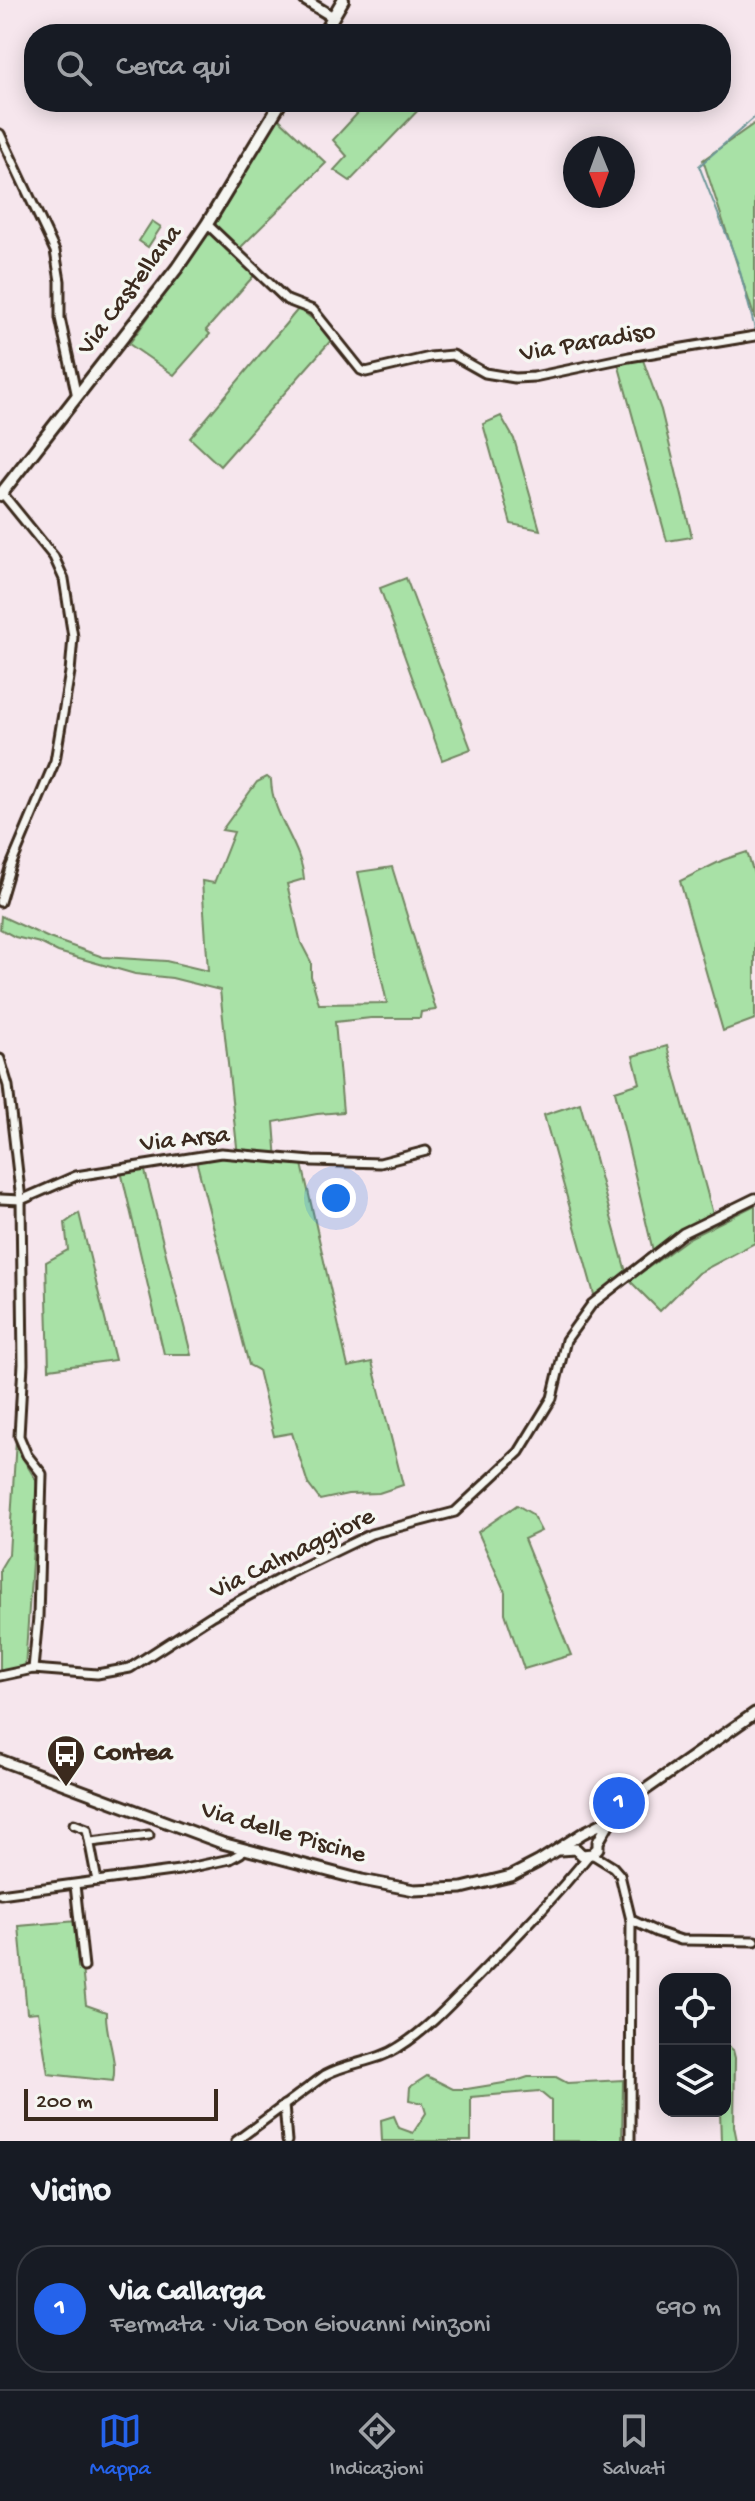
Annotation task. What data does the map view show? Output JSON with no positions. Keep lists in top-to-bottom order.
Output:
{
  "streets": {
    "main road": ["Via Castellana"],
    "street": [
      "Via Paradiso",
      "Via Arsa",
      "Via Calmaggiore",
      "Via delle Piscine"
    ]
  },
  "crossings": [
    ["Via Castellana", "Via Paradiso"]
  ],
  "places": {
    "bus stop": ["Contea"]
  },
  "scale_bar": "200 m",
  "north": "bottom",
  "page": {
    "search": "Cerca qui",
    "pins": "1",
    "scale": "200 m",
    "heading": "Vicino",
    "list": [
      {
        "mark": "1",
        "name": "Via Callarga",
        "note": "Fermata · Via Don Giovanni Minzoni",
        "value": "690 m"
      }
    ],
    "nav": ["Mappa", "Indicazioni", "Salvati"]
  }
}
